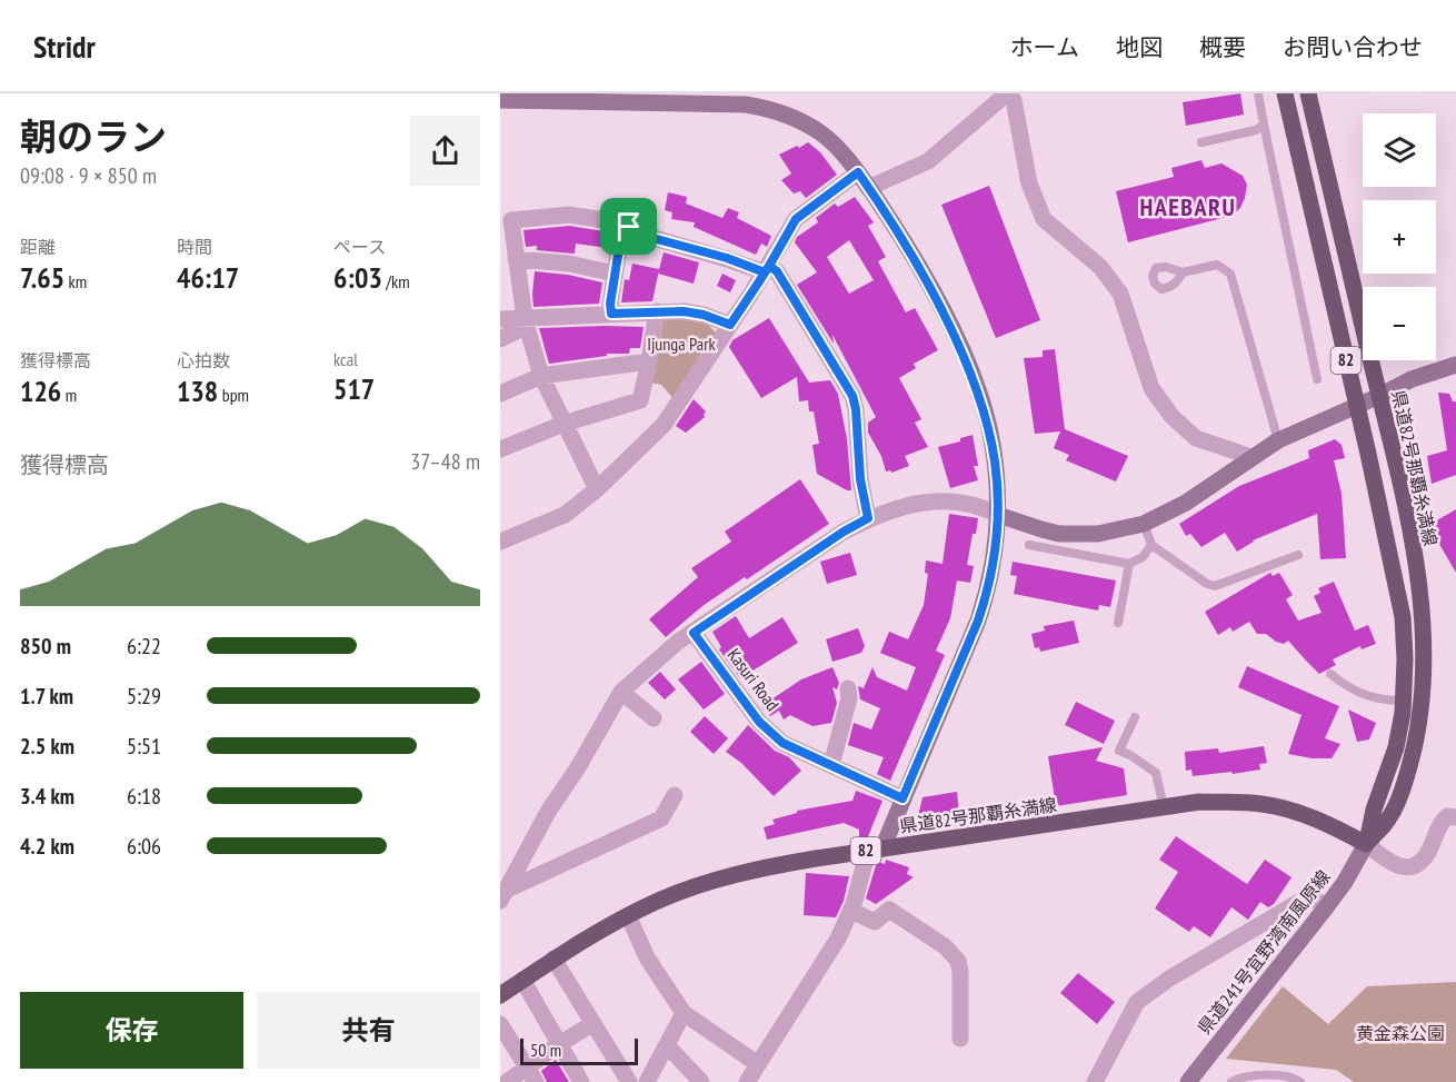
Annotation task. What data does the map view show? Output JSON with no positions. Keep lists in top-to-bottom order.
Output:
{
  "streets": {
    "main road": ["82", "県道82号那覇糸満線"],
    "street": ["Kasuri Road", "県道241号宜野湾南風原線"]
  },
  "crossings": [
    ["82", "県道82号那覇糸満線"],
    ["82", "県道241号宜野湾南風原線"],
    ["県道82号那覇糸満線", "県道241号宜野湾南風原線"]
  ],
  "districts": ["HAEBARU"],
  "parks": ["Ijunga Park", "黄金森公園"],
  "scale_bar": "50 m",
  "page": {
    "header": "Stridr",
    "nav": [
      "ホーム",
      "地図",
      "概要",
      "お問い合わせ"
    ],
    "heading": ["朝のラン", "09:08 · 9 × 850 m"],
    "map_buttons": ["+", "−"],
    "stats": [
      ["距離", "7.65 km"],
      ["時間", "46:17"],
      ["ペース", "6:03 /km"],
      ["獲得標高", "126 m"],
      ["心拍数", "138 bpm"],
      ["kcal", "517"]
    ],
    "chart": ["獲得標高", "37–48 m"],
    "list": [
      {
        "name": "850 m",
        "note": "6:22"
      },
      {
        "name": "1.7 km",
        "note": "5:29"
      },
      {
        "name": "2.5 km",
        "note": "5:51"
      },
      {
        "name": "3.4 km",
        "note": "6:18"
      },
      {
        "name": "4.2 km",
        "note": "6:06"
      }
    ],
    "buttons": ["保存", "共有"],
    "scale": "50 m"
  }
}
